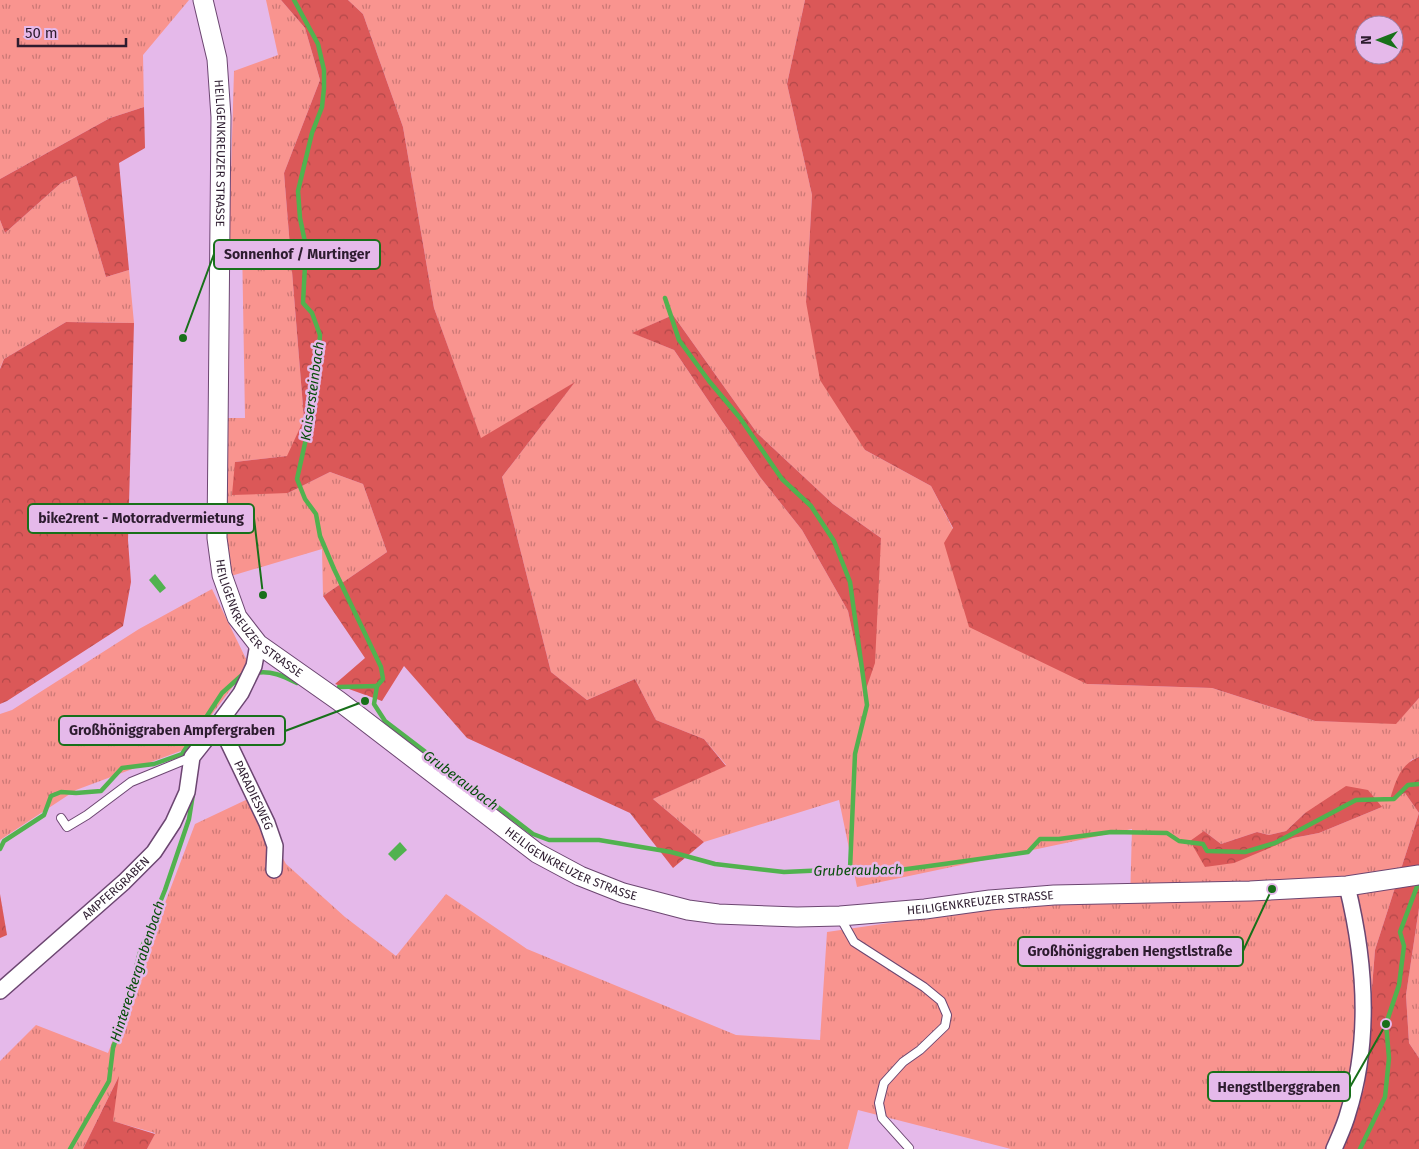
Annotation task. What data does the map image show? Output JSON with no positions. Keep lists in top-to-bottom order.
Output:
{
  "streets": {
    "street": ["HEILIGENKREUZER STRASSE", "PARADIESWEG", "AMPFERGRABEN"]
  },
  "water": ["Kaisersteinbach", "Gruberaubach", "Hintereckergrabenbach"],
  "places": [
    "Sonnenhof / Murtinger",
    "bike2rent - Motorradvermietung",
    "Großhöniggraben Ampfergraben",
    "Großhöniggraben Hengstlstraße",
    "Hengstlberggraben"
  ],
  "scale_bar": "50 m",
  "north": "left"
}
